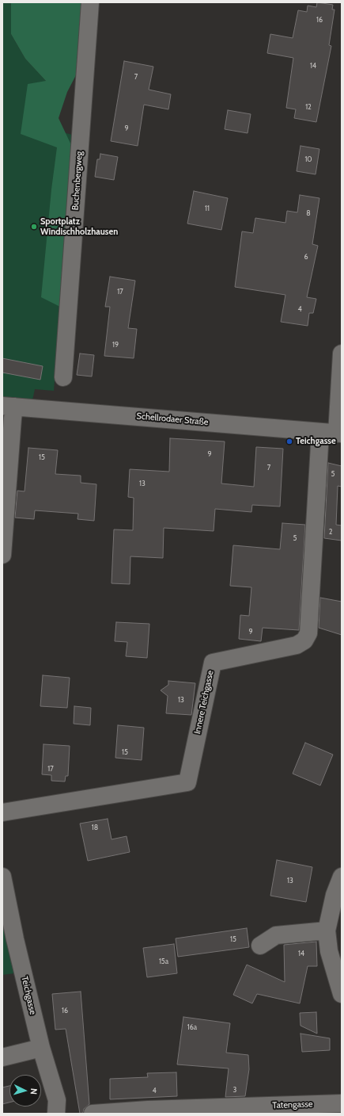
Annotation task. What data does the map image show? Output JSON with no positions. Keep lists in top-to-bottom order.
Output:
{
  "streets": {
    "street": [
      "Buchenbergweg",
      "Schellrodaer Straße",
      "Innere Teichgasse",
      "Teichgasse",
      "Tatengasse"
    ]
  },
  "crossings": [
    ["Schellrodaer Straße", "Innere Teichgasse"]
  ],
  "places": ["Sportplatz Windischholzhausen", "Teichgasse"],
  "house_numbers": [
    "16",
    "14",
    "7",
    "12",
    "9",
    "10",
    "11",
    "8",
    "6",
    "17",
    "4",
    "19",
    "9",
    "15",
    "7",
    "5",
    "13",
    "2",
    "5",
    "9",
    "13",
    "15",
    "17",
    "18",
    "13",
    "15",
    "14",
    "15a",
    "16",
    "16a",
    "3",
    "4"
  ],
  "north": "right"
}
